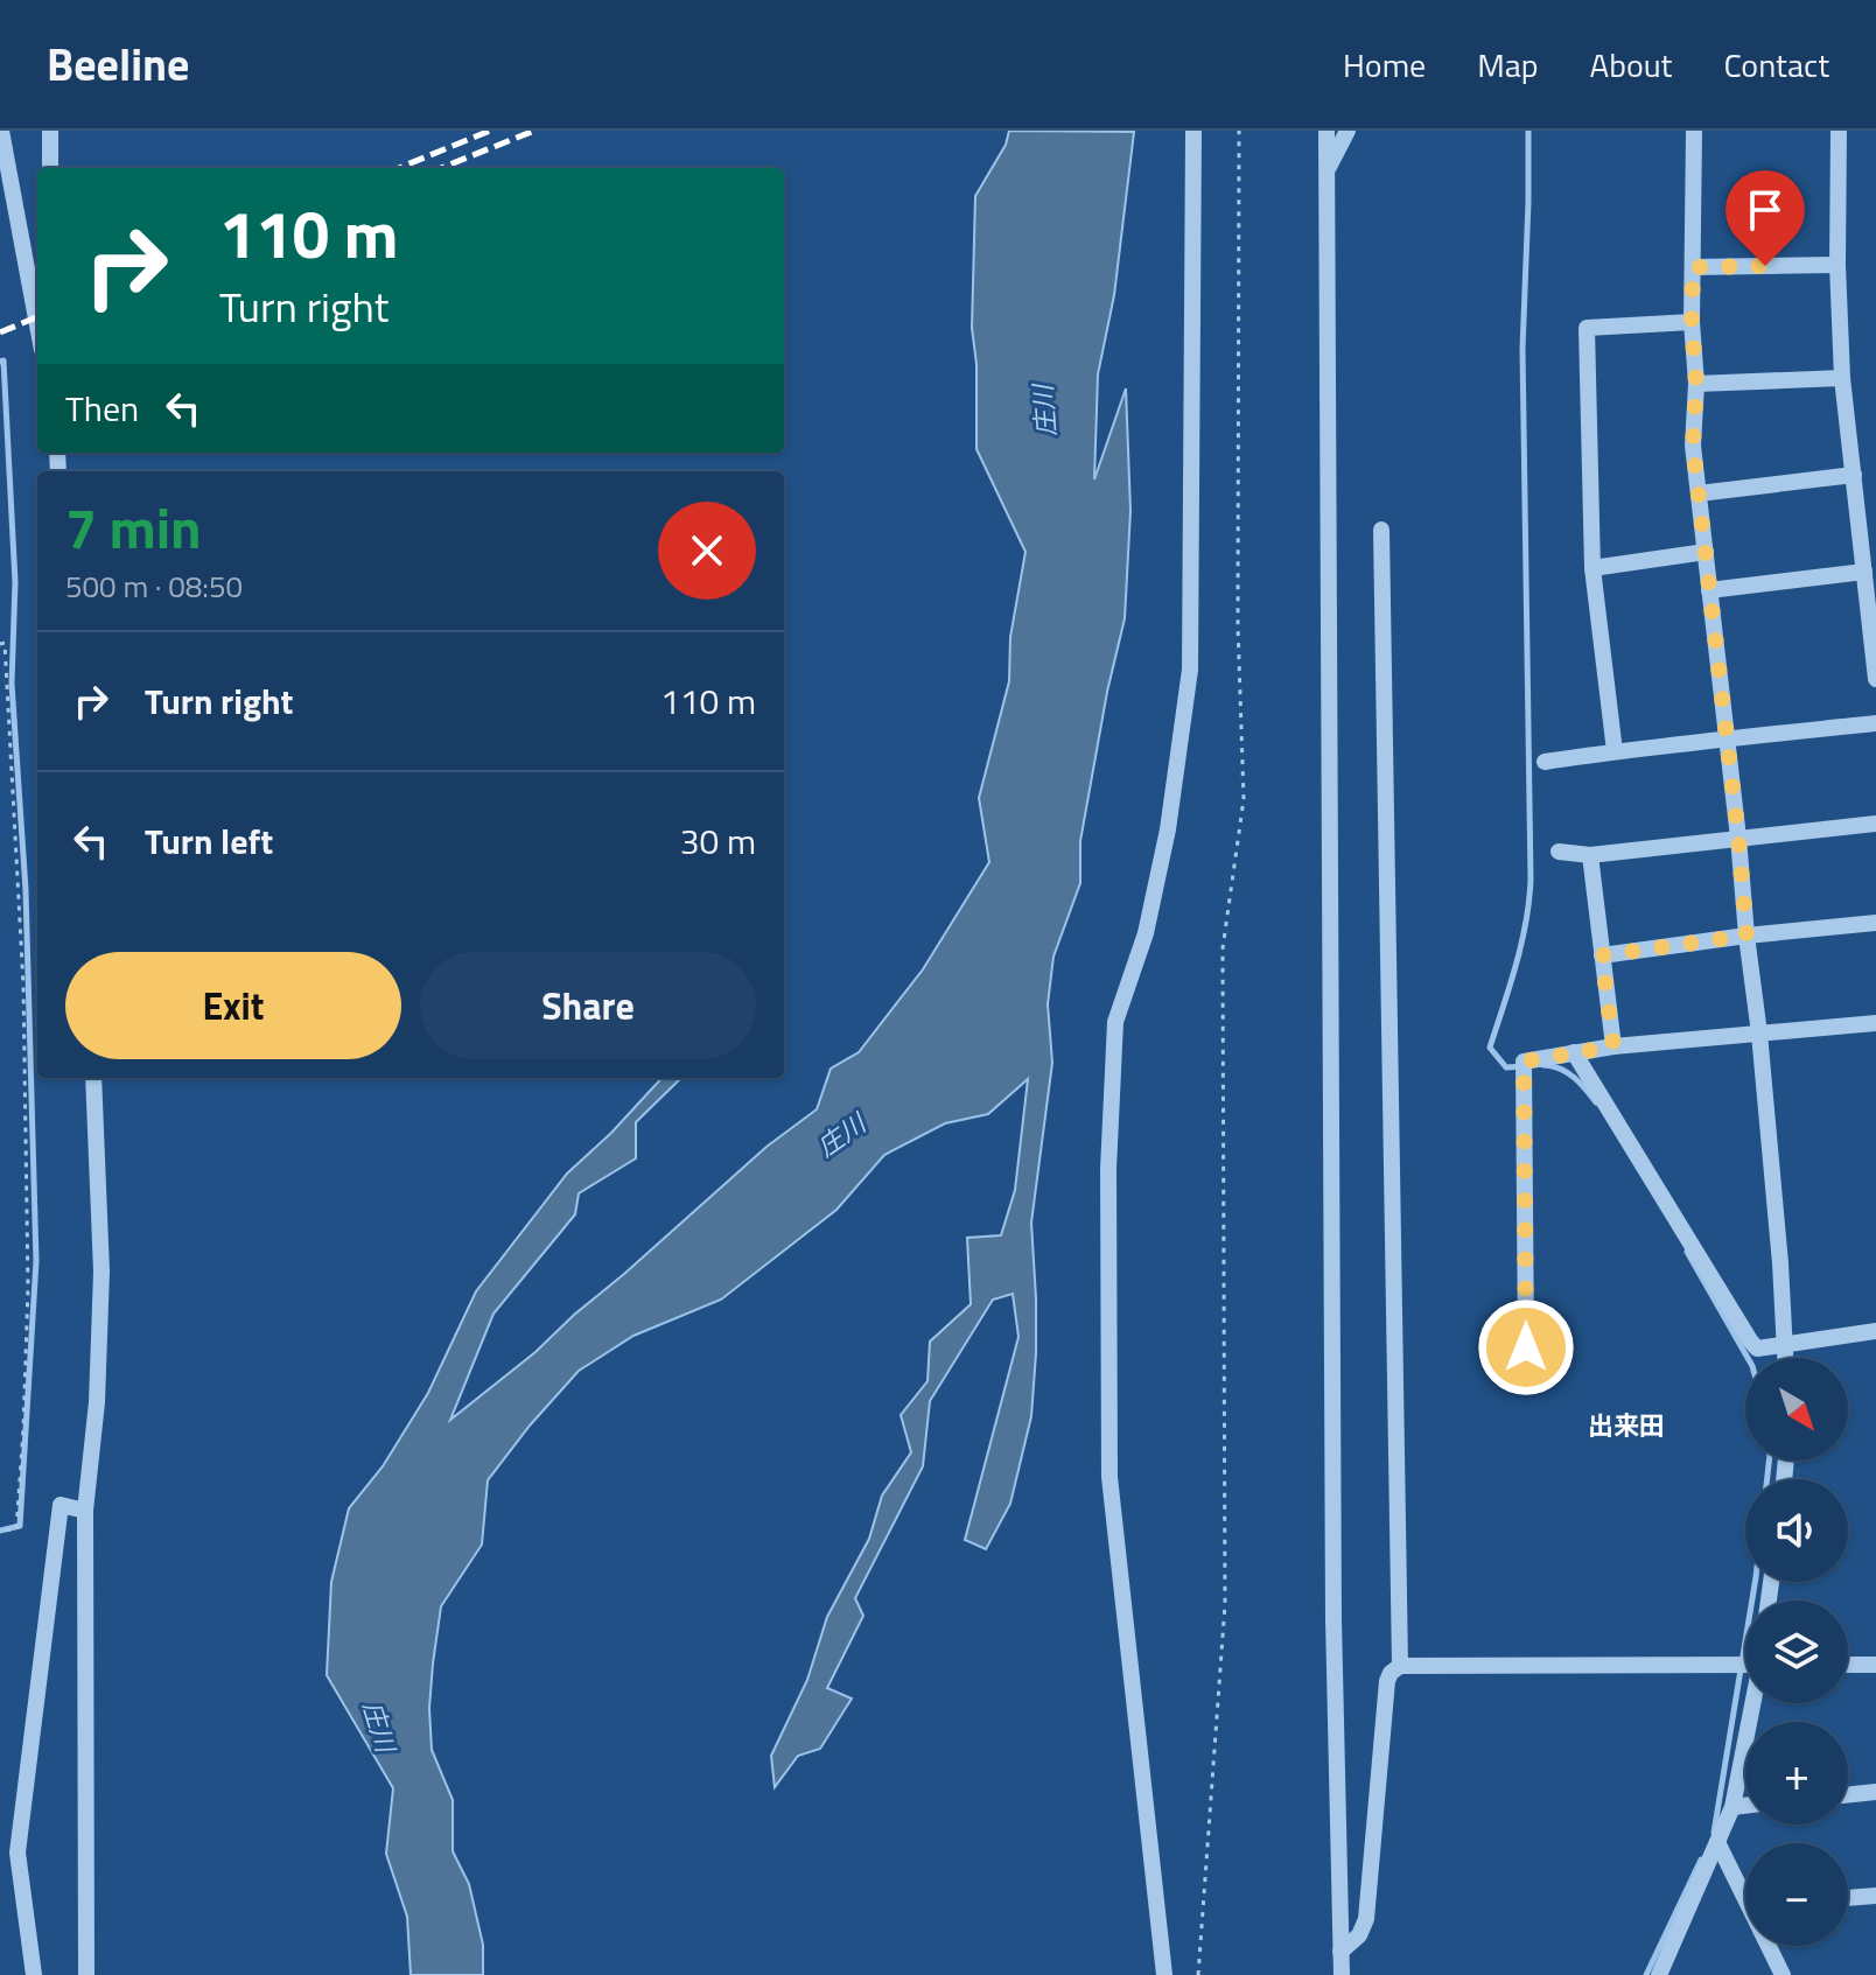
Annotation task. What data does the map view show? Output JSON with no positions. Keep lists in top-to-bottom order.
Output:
{
  "districts": ["出来田"],
  "water": ["庄川"],
  "north": "bottom right",
  "page": {
    "header": "Beeline",
    "nav": [
      "Home",
      "Map",
      "About",
      "Contact"
    ],
    "turn": ["110 m", "Turn right"],
    "then": "Then",
    "heading": ["7 min", "500 m · 08:50"],
    "list": [
      {
        "name": "Turn right",
        "value": "110 m"
      },
      {
        "name": "Turn left",
        "value": "30 m"
      }
    ],
    "buttons": ["Exit", "Share"],
    "map_buttons": ["+", "−"]
  }
}
